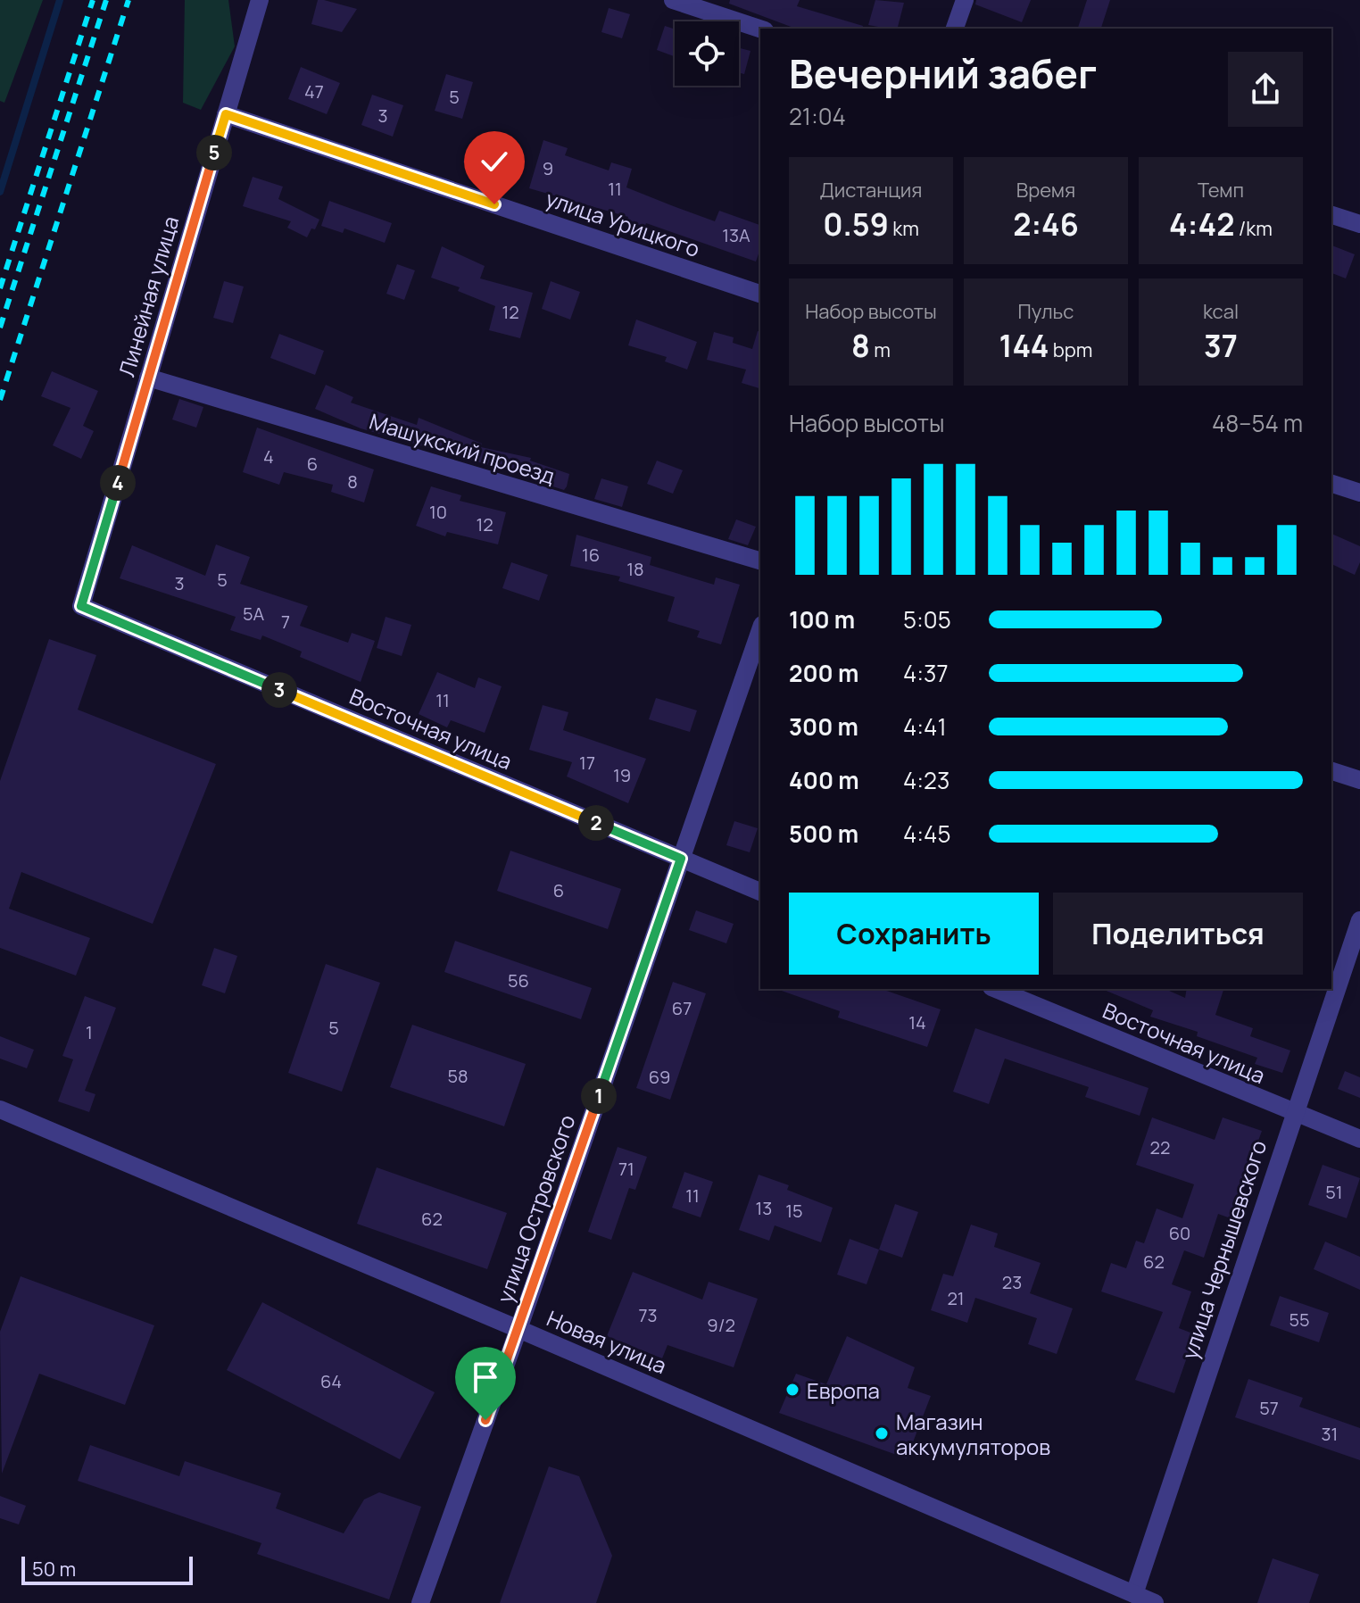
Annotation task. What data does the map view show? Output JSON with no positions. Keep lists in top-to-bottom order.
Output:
{
  "streets": {
    "street": [
      "улица Урицкого",
      "Линейная улица",
      "Машукский проезд",
      "Восточная улица",
      "улица Островского",
      "улица Чернышевского",
      "Новая улица"
    ]
  },
  "crossings": [
    ["улица Урицкого", "Линейная улица"],
    ["Линейная улица", "Машукский проезд"],
    ["Линейная улица", "Восточная улица"],
    ["Восточная улица", "улица Островского"],
    ["Восточная улица", "улица Чернышевского"],
    ["улица Островского", "Новая улица"],
    ["улица Чернышевского", "Новая улица"]
  ],
  "places": ["Европа", "Магазин аккумуляторов"],
  "house_numbers": [
    "47",
    "5",
    "3",
    "9",
    "11",
    "13А",
    "12",
    "4",
    "6",
    "8",
    "10",
    "12",
    "16",
    "18",
    "5",
    "3",
    "5А",
    "7",
    "11",
    "17",
    "19",
    "6",
    "56",
    "67",
    "14",
    "5",
    "1",
    "58",
    "69",
    "22",
    "71",
    "51",
    "11",
    "13",
    "15",
    "62",
    "60",
    "62",
    "23",
    "21",
    "73",
    "55",
    "9/2",
    "64",
    "57",
    "31"
  ],
  "scale_bar": "50 m",
  "page": {
    "heading": ["Вечерний забег", "21:04"],
    "pins": [
      "5",
      "4",
      "3",
      "2",
      "1"
    ],
    "stats": [
      ["Дистанция", "0.59 km"],
      ["Время", "2:46"],
      ["Темп", "4:42 /km"],
      ["Набор высоты", "8 m"],
      ["Пульс", "144 bpm"],
      ["kcal", "37"]
    ],
    "chart": ["Набор высоты", "48–54 m"],
    "list": [
      {
        "name": "100 m",
        "note": "5:05"
      },
      {
        "name": "200 m",
        "note": "4:37"
      },
      {
        "name": "300 m",
        "note": "4:41"
      },
      {
        "name": "400 m",
        "note": "4:23"
      },
      {
        "name": "500 m",
        "note": "4:45"
      }
    ],
    "buttons": ["Сохранить", "Поделиться"],
    "scale": "50 m"
  }
}
